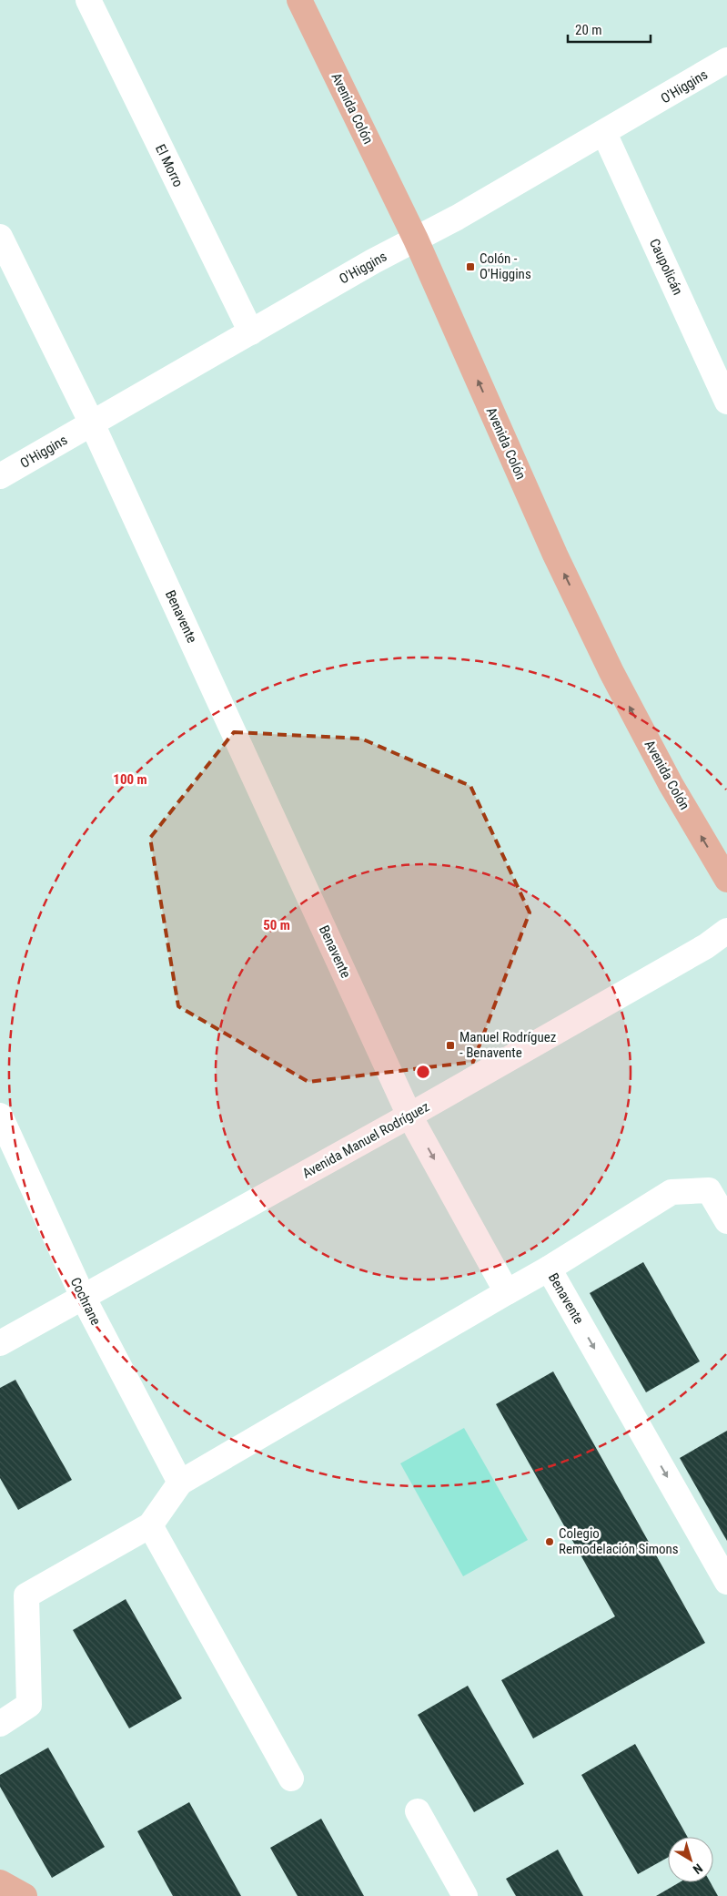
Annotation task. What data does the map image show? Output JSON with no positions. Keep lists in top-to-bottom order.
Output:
{
  "streets": {
    "main road": ["Avenida Colón"],
    "street": [
      "O'Higgins",
      "El Morro",
      "Caupolicán",
      "Benavente",
      "Avenida Manuel Rodríguez",
      "Cochrane"
    ]
  },
  "crossings": [
    ["O'Higgins", "Avenida Colón"],
    ["O'Higgins", "El Morro"],
    ["O'Higgins", "Caupolicán"],
    ["O'Higgins", "Benavente"],
    ["Benavente", "Avenida Manuel Rodríguez"],
    ["Avenida Manuel Rodríguez", "Cochrane"]
  ],
  "one_way": ["Avenida Colón", "Benavente"],
  "places": {
    "transit": ["Colón - O'Higgins", "Manuel Rodríguez - Benavente"],
    "other": ["Colegio Remodelación Simons"]
  },
  "scale_bar": "20 m",
  "north": "bottom right",
  "rings": ["100 m", "50 m"]
}
